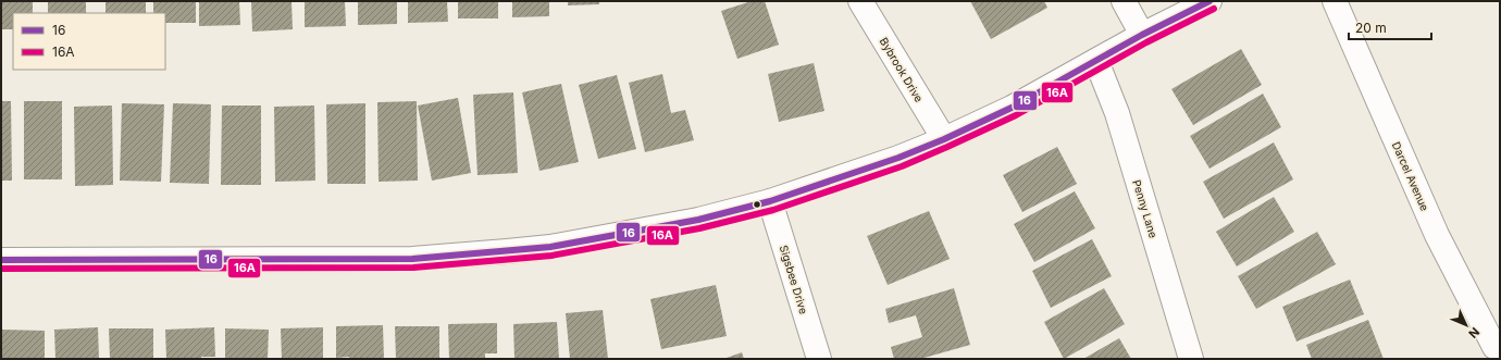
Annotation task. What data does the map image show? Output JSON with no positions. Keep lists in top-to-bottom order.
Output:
{
  "streets": {
    "street": [
      "Bybrook Drive",
      "Darcel Avenue",
      "Penny Lane",
      "Sigsbee Drive"
    ]
  },
  "lines": ["transit line 16", "transit line 16A"],
  "legend": ["16", "16A"],
  "scale_bar": "20 m",
  "north": "bottom right"
}
